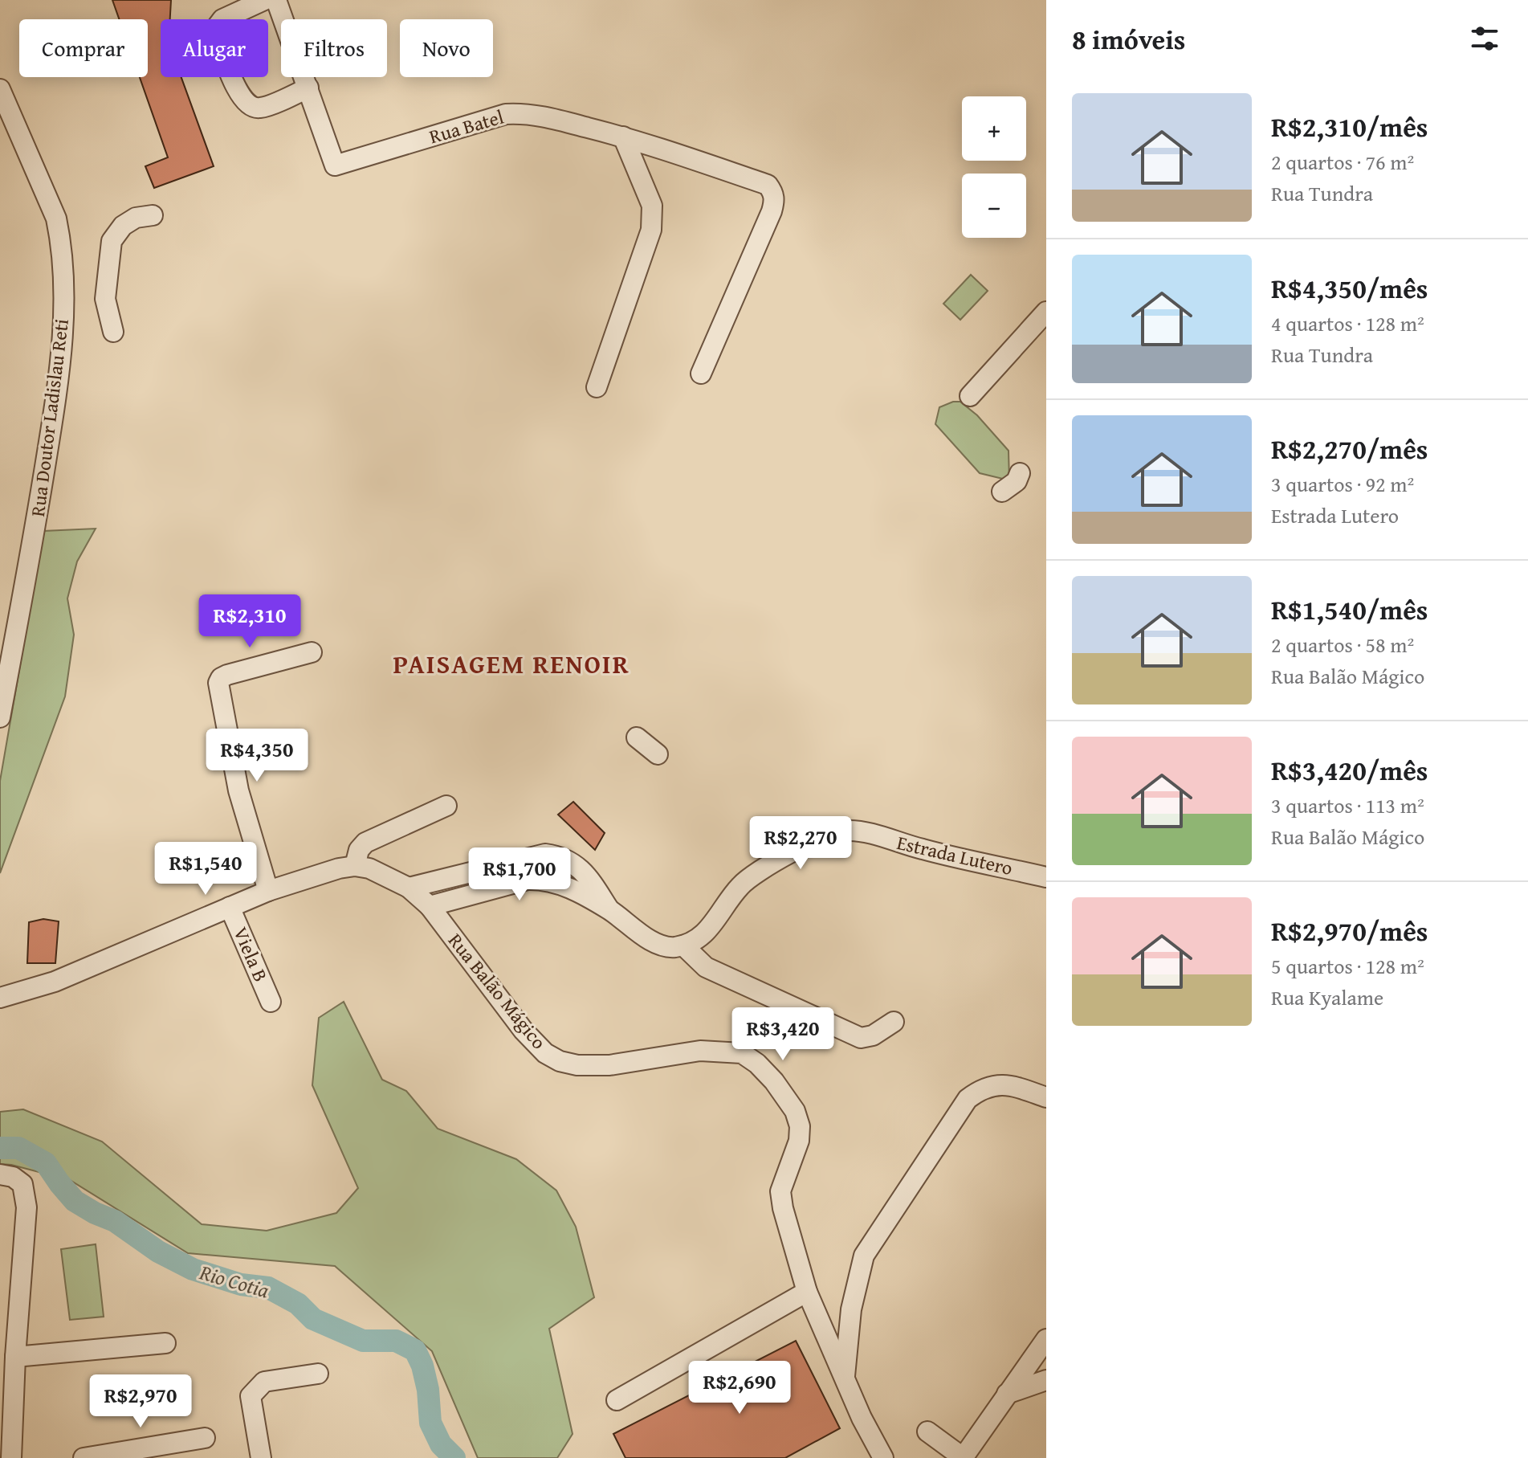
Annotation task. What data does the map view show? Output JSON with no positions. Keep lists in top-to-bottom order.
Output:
{
  "streets": {
    "street": [
      "Rua Batel",
      "Rua Doutor Ladislau Reti",
      "Estrada Lutero",
      "Viela B",
      "Rua Balão Mágico"
    ]
  },
  "districts": ["PAISAGEM RENOIR"],
  "water": ["Rio Cotia"],
  "page": {
    "heading": "8 imóveis",
    "chip": [
      "Comprar",
      "Alugar",
      "Filtros",
      "Novo"
    ],
    "list": [
      {
        "name": "R$2,310/mês",
        "note": "2 quartos · 76 m² · Rua Tundra"
      },
      {
        "name": "R$4,350/mês",
        "note": "4 quartos · 128 m² · Rua Tundra"
      },
      {
        "name": "R$2,270/mês",
        "note": "3 quartos · 92 m² · Estrada Lutero"
      },
      {
        "name": "R$1,540/mês",
        "note": "2 quartos · 58 m² · Rua Balão Mágico"
      },
      {
        "name": "R$3,420/mês",
        "note": "3 quartos · 113 m² · Rua Balão Mágico"
      },
      {
        "name": "R$2,970/mês",
        "note": "5 quartos · 128 m² · Rua Kyalame"
      }
    ],
    "map_buttons": ["+", "−"],
    "price": [
      "R$2,310",
      "R$4,350",
      "R$2,270",
      "R$1,540",
      "R$1,700",
      "R$3,420",
      "R$2,690",
      "R$2,970"
    ]
  }
}
